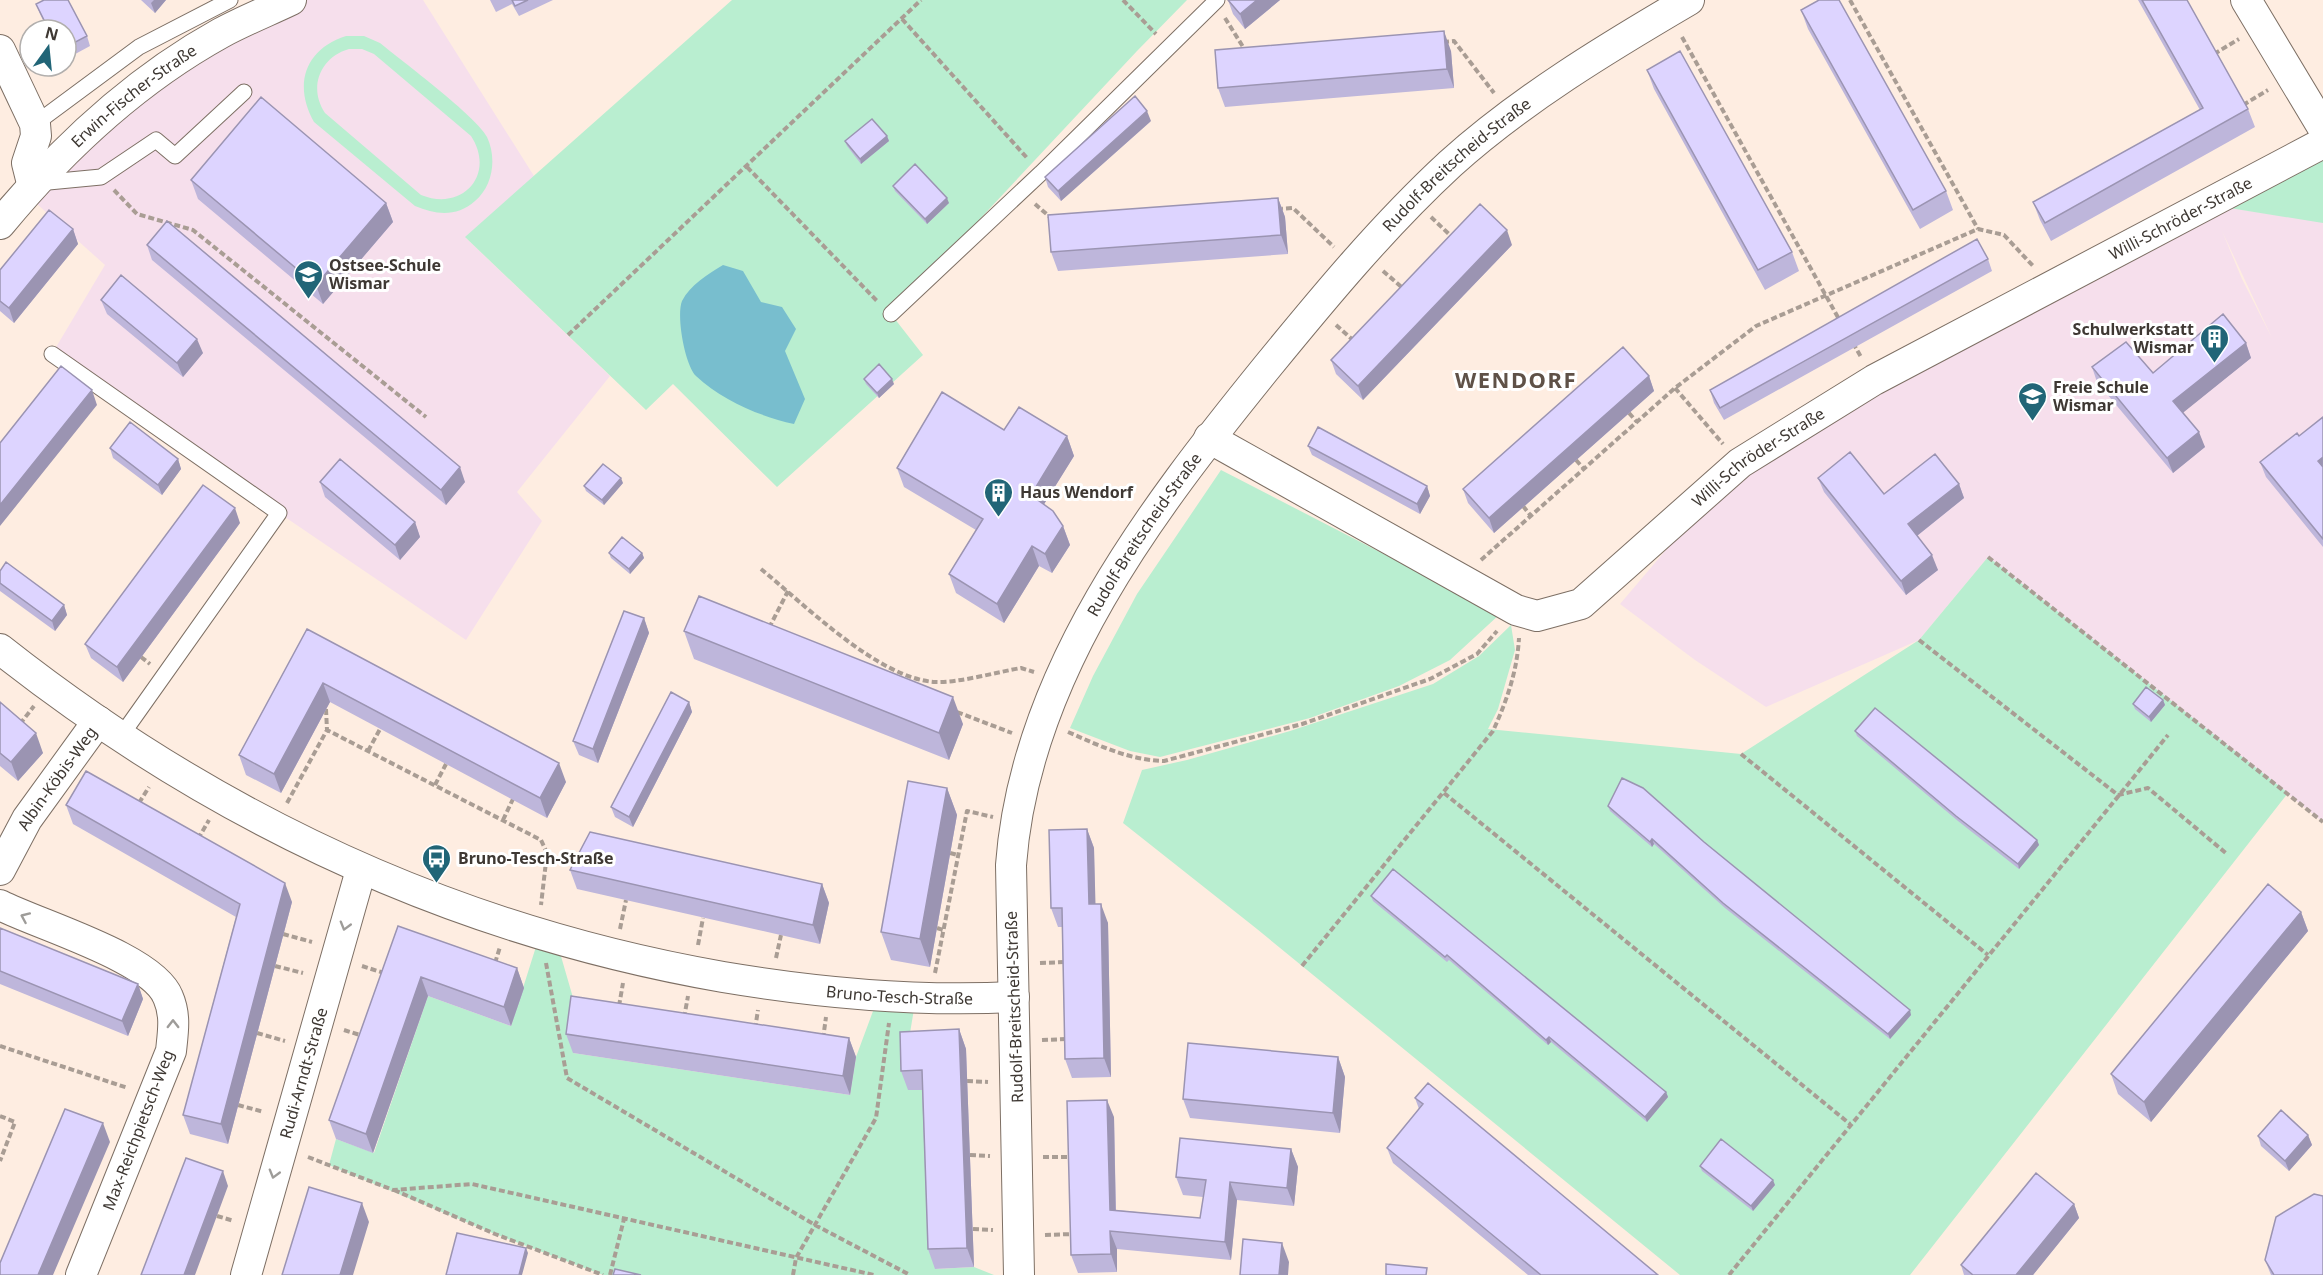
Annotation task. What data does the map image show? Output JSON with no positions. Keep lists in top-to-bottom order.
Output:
{
  "streets": {
    "street": [
      "Erwin-Fischer-Straße",
      "Rudolf-Breitscheid-Straße",
      "Willi-Schröder-Straße",
      "Albin-Köbis-Weg",
      "Bruno-Tesch-Straße",
      "Rudi-Arndt-Straße",
      "Max-Reichpietsch-Weg"
    ]
  },
  "crossings": [
    ["Rudolf-Breitscheid-Straße", "Willi-Schröder-Straße"],
    ["Rudolf-Breitscheid-Straße", "Bruno-Tesch-Straße"],
    ["Albin-Köbis-Weg", "Bruno-Tesch-Straße"],
    ["Bruno-Tesch-Straße", "Rudi-Arndt-Straße"]
  ],
  "one_way": ["Rudi-Arndt-Straße", "Max-Reichpietsch-Weg"],
  "districts": ["WENDORF"],
  "places": {
    "school or university": ["Ostsee-Schule Wismar", "Freie Schule Wismar"],
    "building": ["Schulwerkstatt Wismar", "Haus Wendorf"],
    "bus stop": ["Bruno-Tesch-Straße"]
  },
  "north": "top"
}
